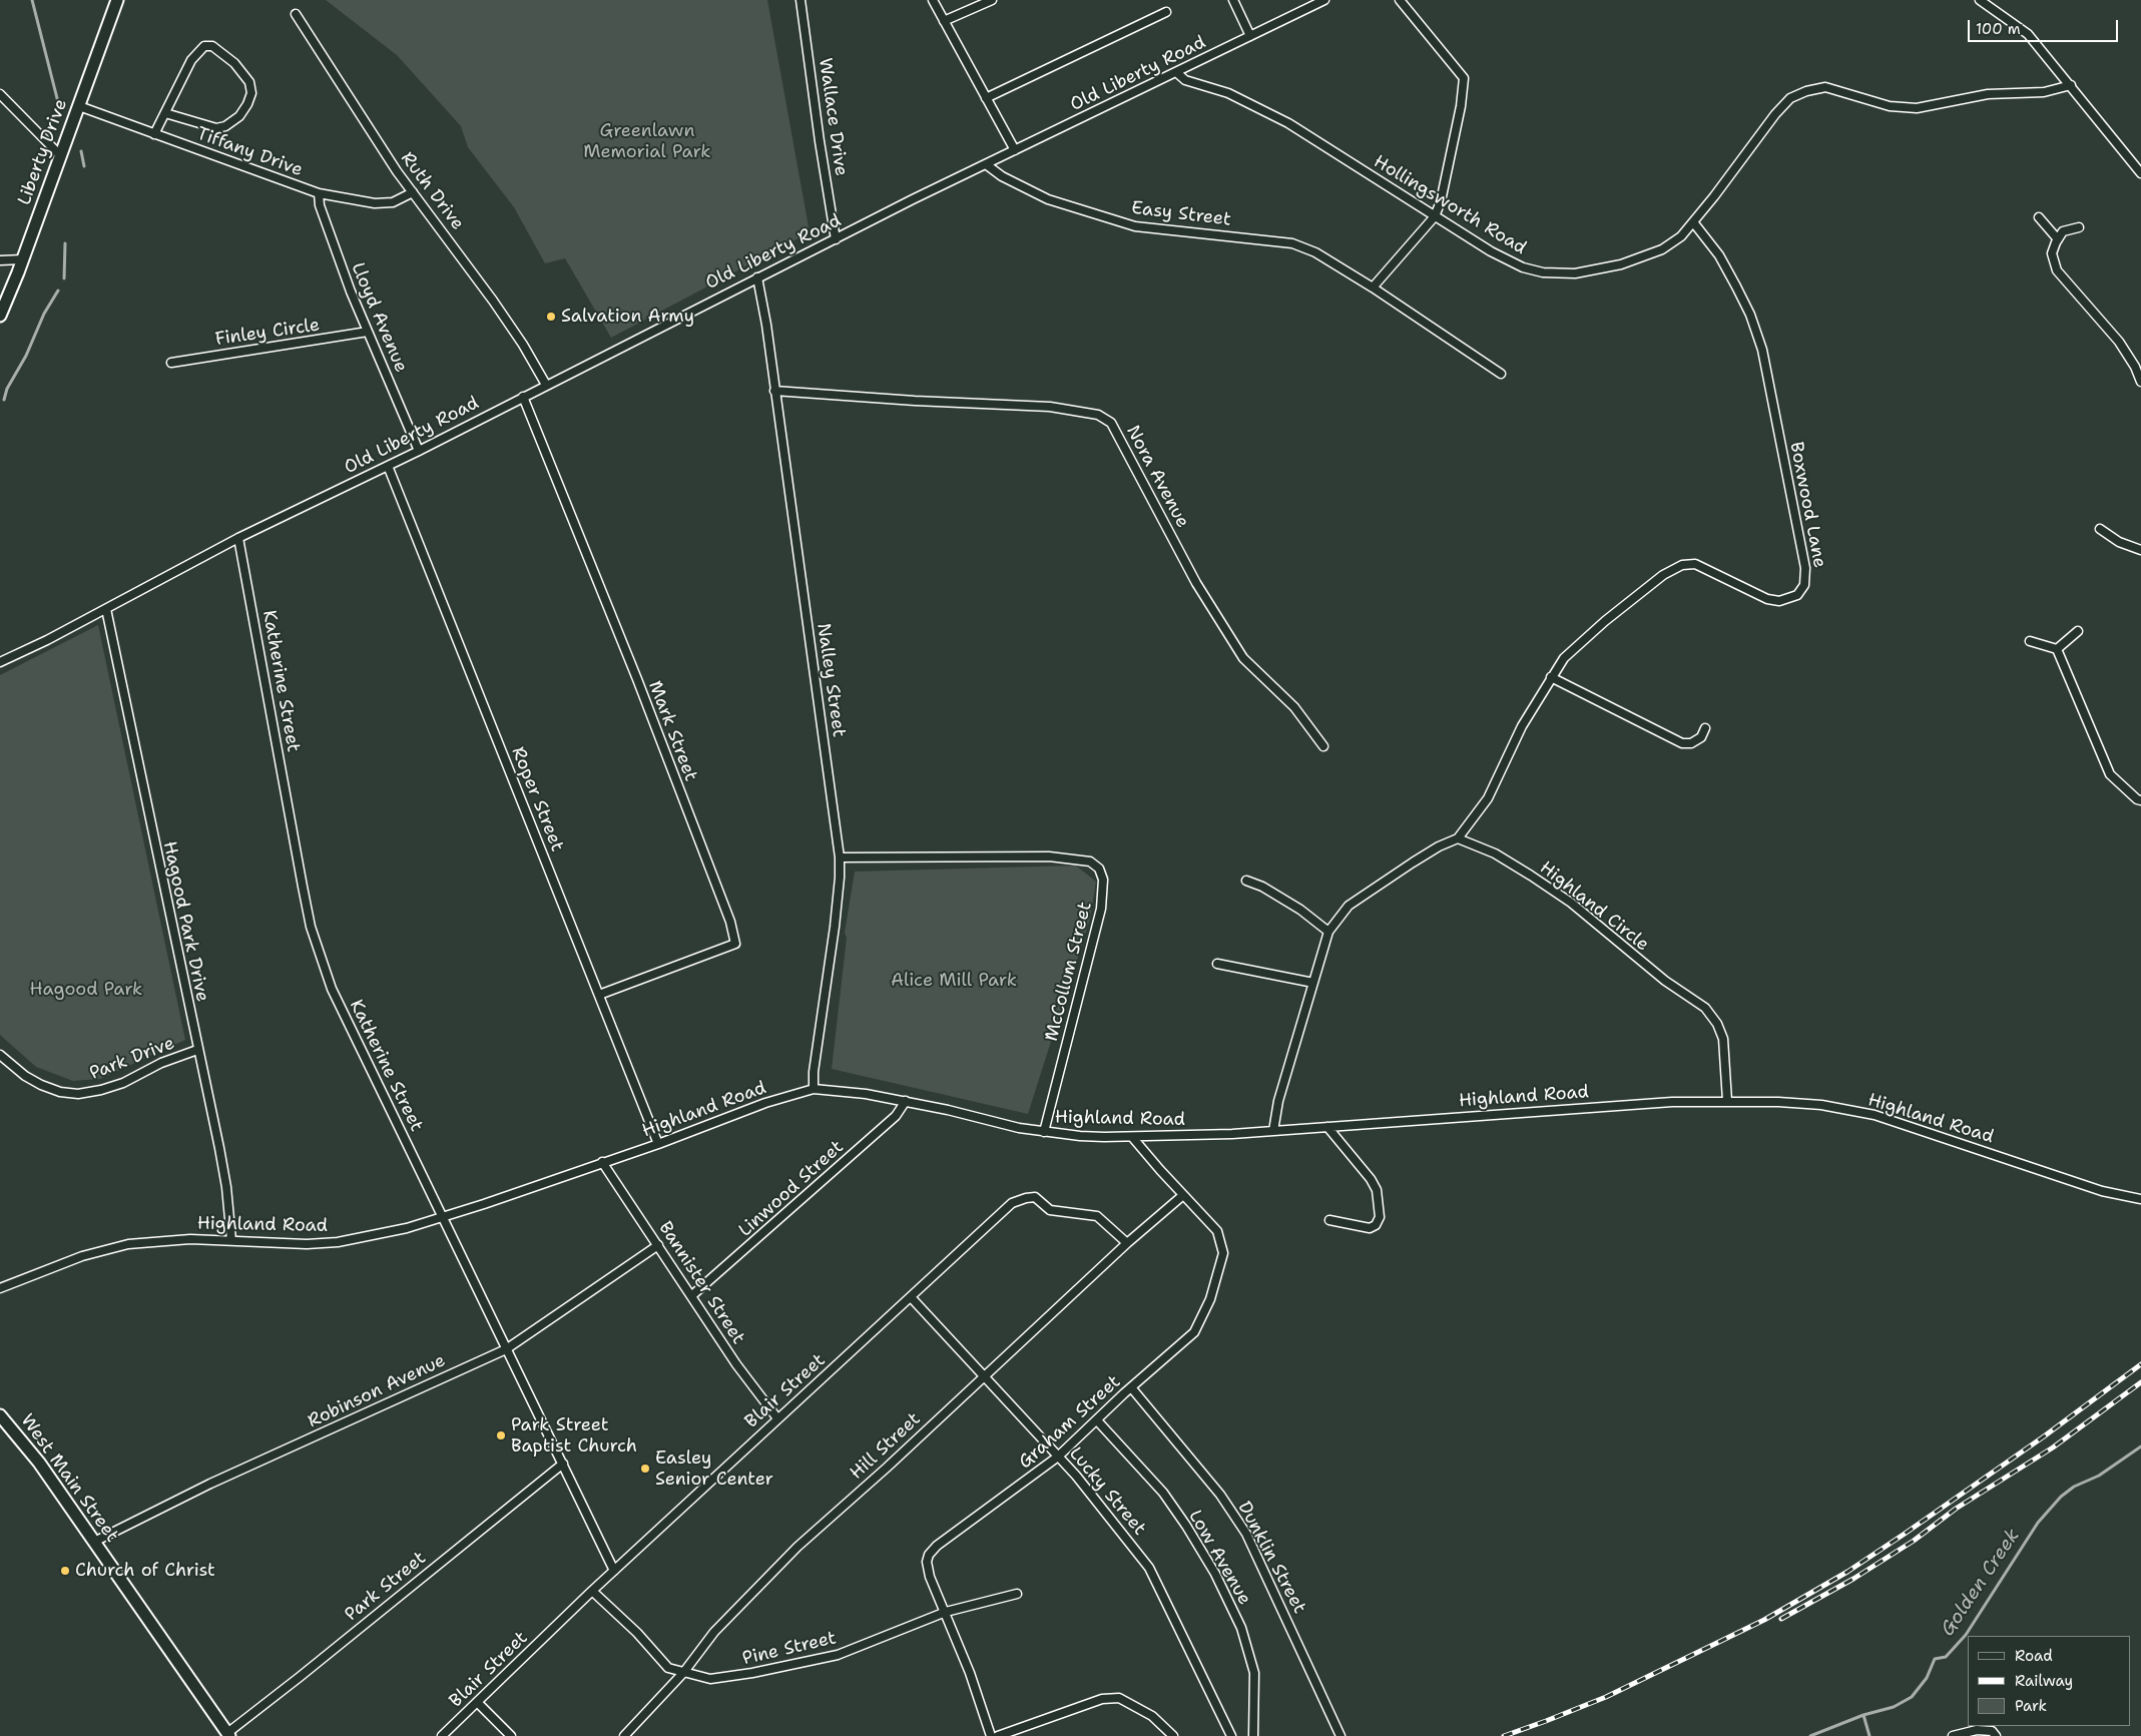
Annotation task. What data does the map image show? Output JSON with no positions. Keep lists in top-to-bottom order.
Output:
{
  "streets": {
    "main road": ["Liberty Drive", "West Main Street"],
    "street": [
      "Old Liberty Road",
      "Wallace Drive",
      "Tiffany Drive",
      "Ruth Drive",
      "Hollingsworth Road",
      "Easy Street",
      "Lloyd Avenue",
      "Finley Circle",
      "Nora Avenue",
      "Boxwood Lane",
      "Nalley Street",
      "Katherine Street",
      "Mark Street",
      "Roper Street",
      "Highland Circle",
      "Hagood Park Drive",
      "McCollum Street",
      "Park Drive",
      "Highland Road",
      "Linwood Street",
      "Bannister Street",
      "Robinson Avenue",
      "Blair Street",
      "Graham Street",
      "Hill Street",
      "Lucky Street",
      "Low Avenue",
      "Dunklin Street",
      "Park Street",
      "Pine Street"
    ]
  },
  "crossings": [
    ["Old Liberty Road", "Wallace Drive"],
    ["Old Liberty Road", "Ruth Drive"],
    ["Old Liberty Road", "Hollingsworth Road"],
    ["Old Liberty Road", "Easy Street"],
    ["Old Liberty Road", "Lloyd Avenue"],
    ["Old Liberty Road", "Nalley Street"],
    ["Old Liberty Road", "Katherine Street"],
    ["Old Liberty Road", "Mark Street"],
    ["Old Liberty Road", "Roper Street"],
    ["Old Liberty Road", "Hagood Park Drive"],
    ["Liberty Drive", "Tiffany Drive"],
    ["Tiffany Drive", "Ruth Drive"],
    ["Tiffany Drive", "Lloyd Avenue"],
    ["Hollingsworth Road", "Boxwood Lane"],
    ["Lloyd Avenue", "Finley Circle"],
    ["Nora Avenue", "Nalley Street"],
    ["Boxwood Lane", "Highland Circle"],
    ["Nalley Street", "McCollum Street"],
    ["Nalley Street", "Highland Road"],
    ["Katherine Street", "Highland Road"],
    ["Katherine Street", "Robinson Avenue"],
    ["Katherine Street", "Blair Street"],
    ["Katherine Street", "Park Street"],
    ["Mark Street", "Roper Street"],
    ["Roper Street", "Highland Road"],
    ["Highland Circle", "Highland Road"],
    ["Hagood Park Drive", "Park Drive"],
    ["Hagood Park Drive", "Highland Road"],
    ["McCollum Street", "Highland Road"],
    ["Highland Road", "Linwood Street"],
    ["Highland Road", "Bannister Street"],
    ["Highland Road", "Graham Street"],
    ["Linwood Street", "Bannister Street"],
    ["Bannister Street", "Robinson Avenue"],
    ["Bannister Street", "Blair Street"],
    ["Robinson Avenue", "West Main Street"],
    ["Blair Street", "Hill Street"],
    ["Blair Street", "Lucky Street"],
    ["Blair Street", "Pine Street"],
    ["Graham Street", "Hill Street"],
    ["Graham Street", "Lucky Street"],
    ["Graham Street", "Low Avenue"],
    ["Graham Street", "Dunklin Street"],
    ["Graham Street", "Pine Street"],
    ["Hill Street", "Lucky Street"],
    ["Hill Street", "Pine Street"],
    ["West Main Street", "Park Street"]
  ],
  "water": ["Golden Creek"],
  "parks": ["Greenlawn Memorial Park", "Alice Mill Park", "Hagood Park"],
  "places": [
    "Salvation Army",
    "Park Street Baptist Church",
    "Easley Senior Center",
    "Church of Christ"
  ],
  "legend": ["Road", "Railway", "Park"],
  "scale_bar": "100 m"
}
